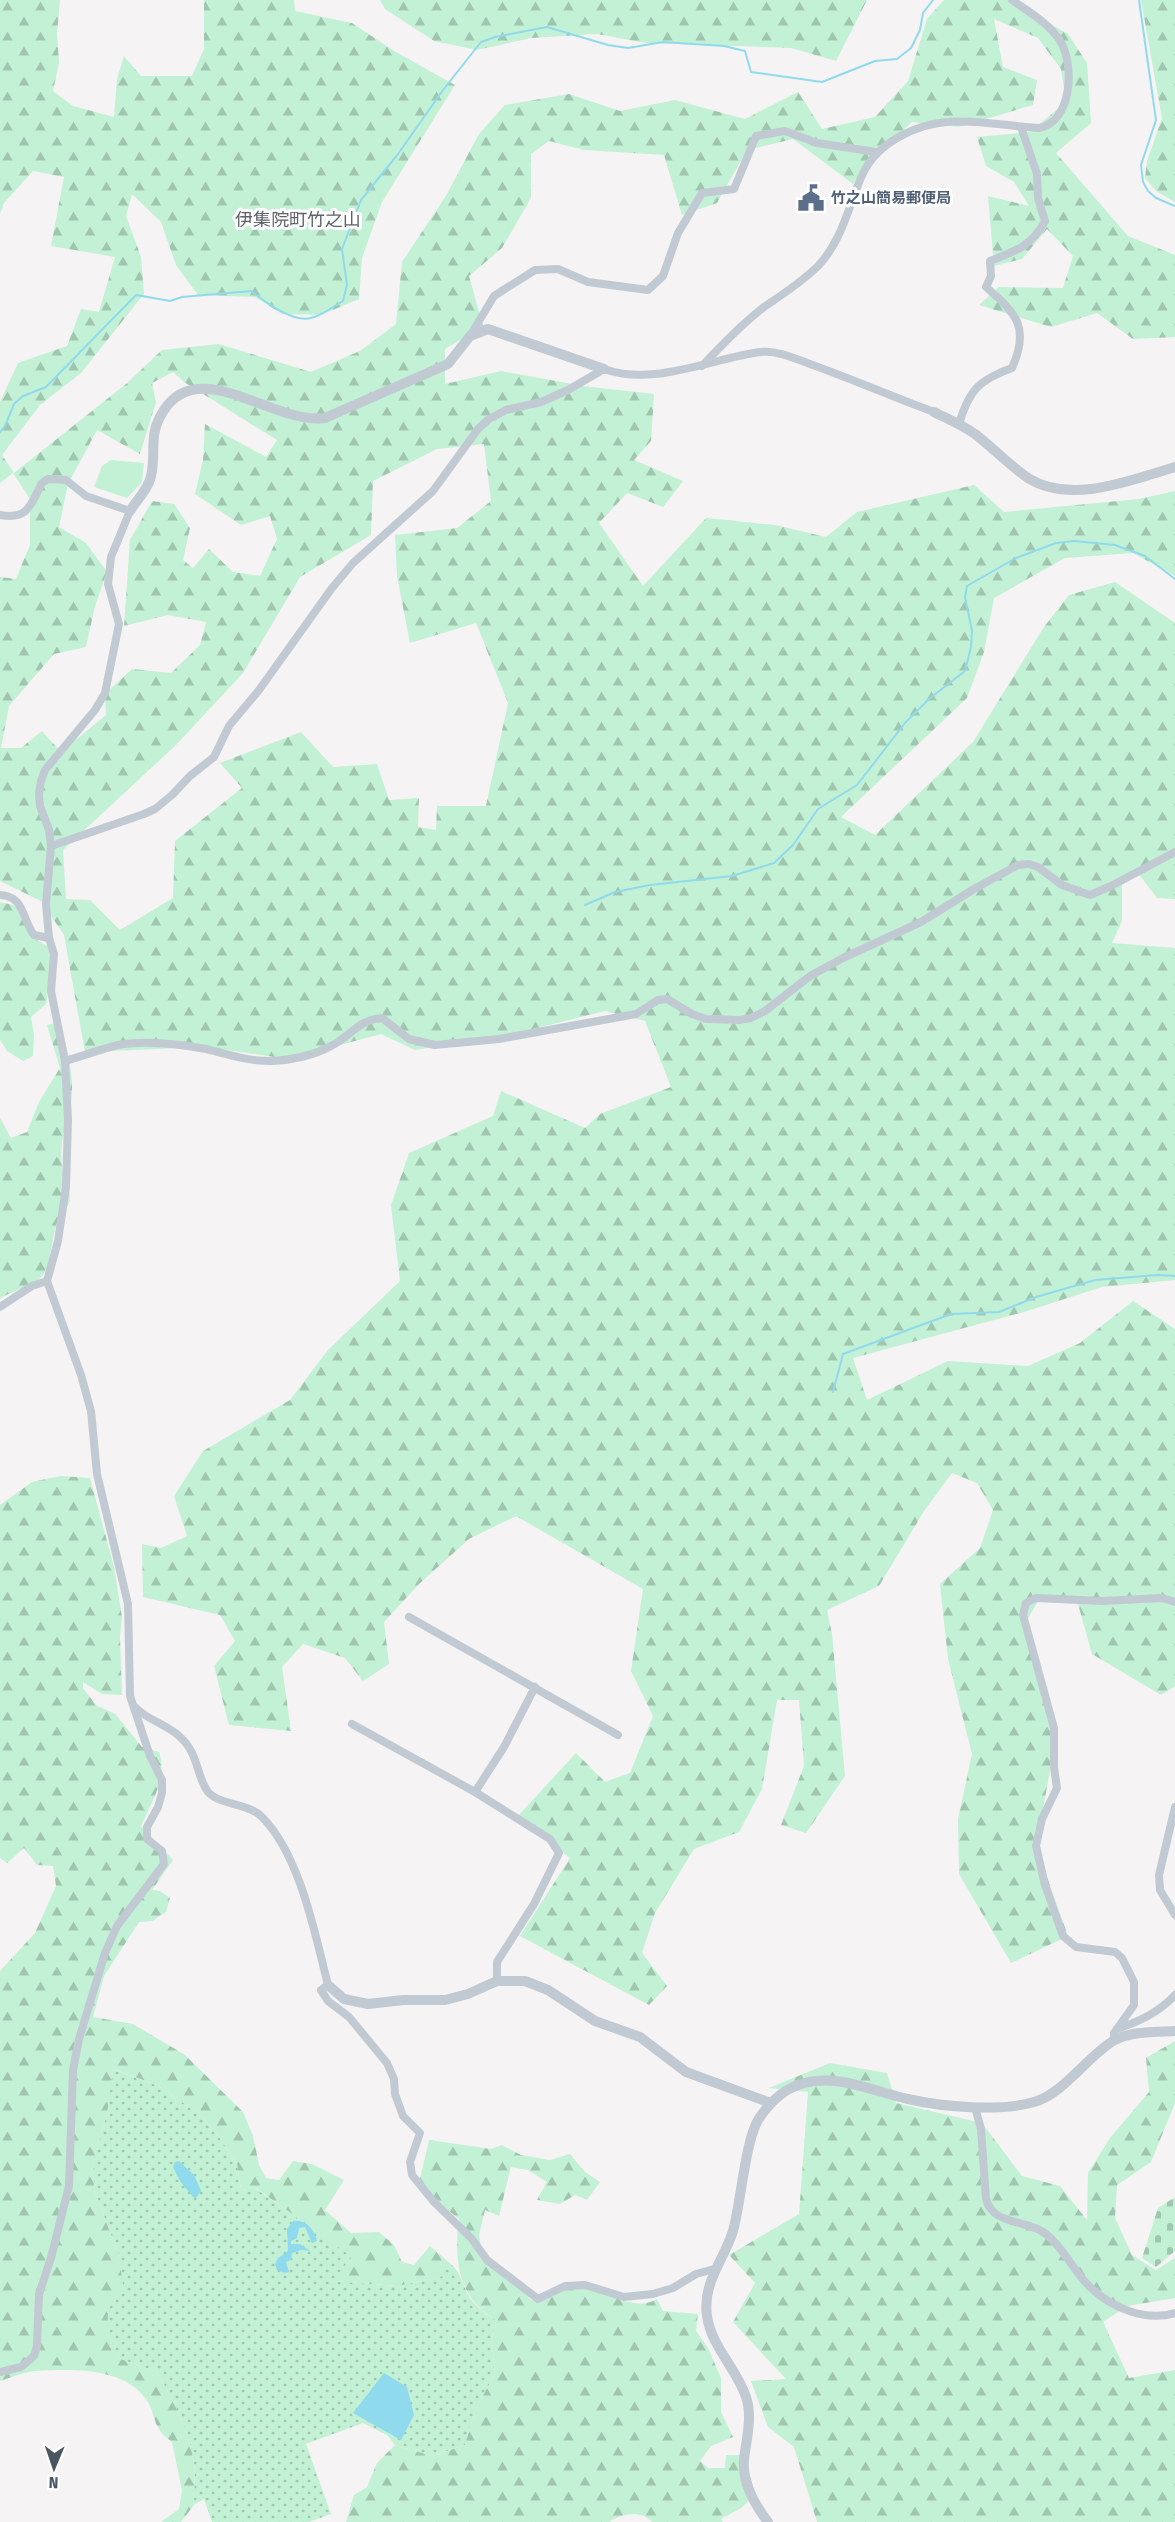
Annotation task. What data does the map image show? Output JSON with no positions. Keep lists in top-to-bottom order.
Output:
{
  "districts": ["伊集院町竹之山"],
  "places": {
    "public building": ["竹之山簡易郵便局"]
  },
  "north": "bottom"
}
